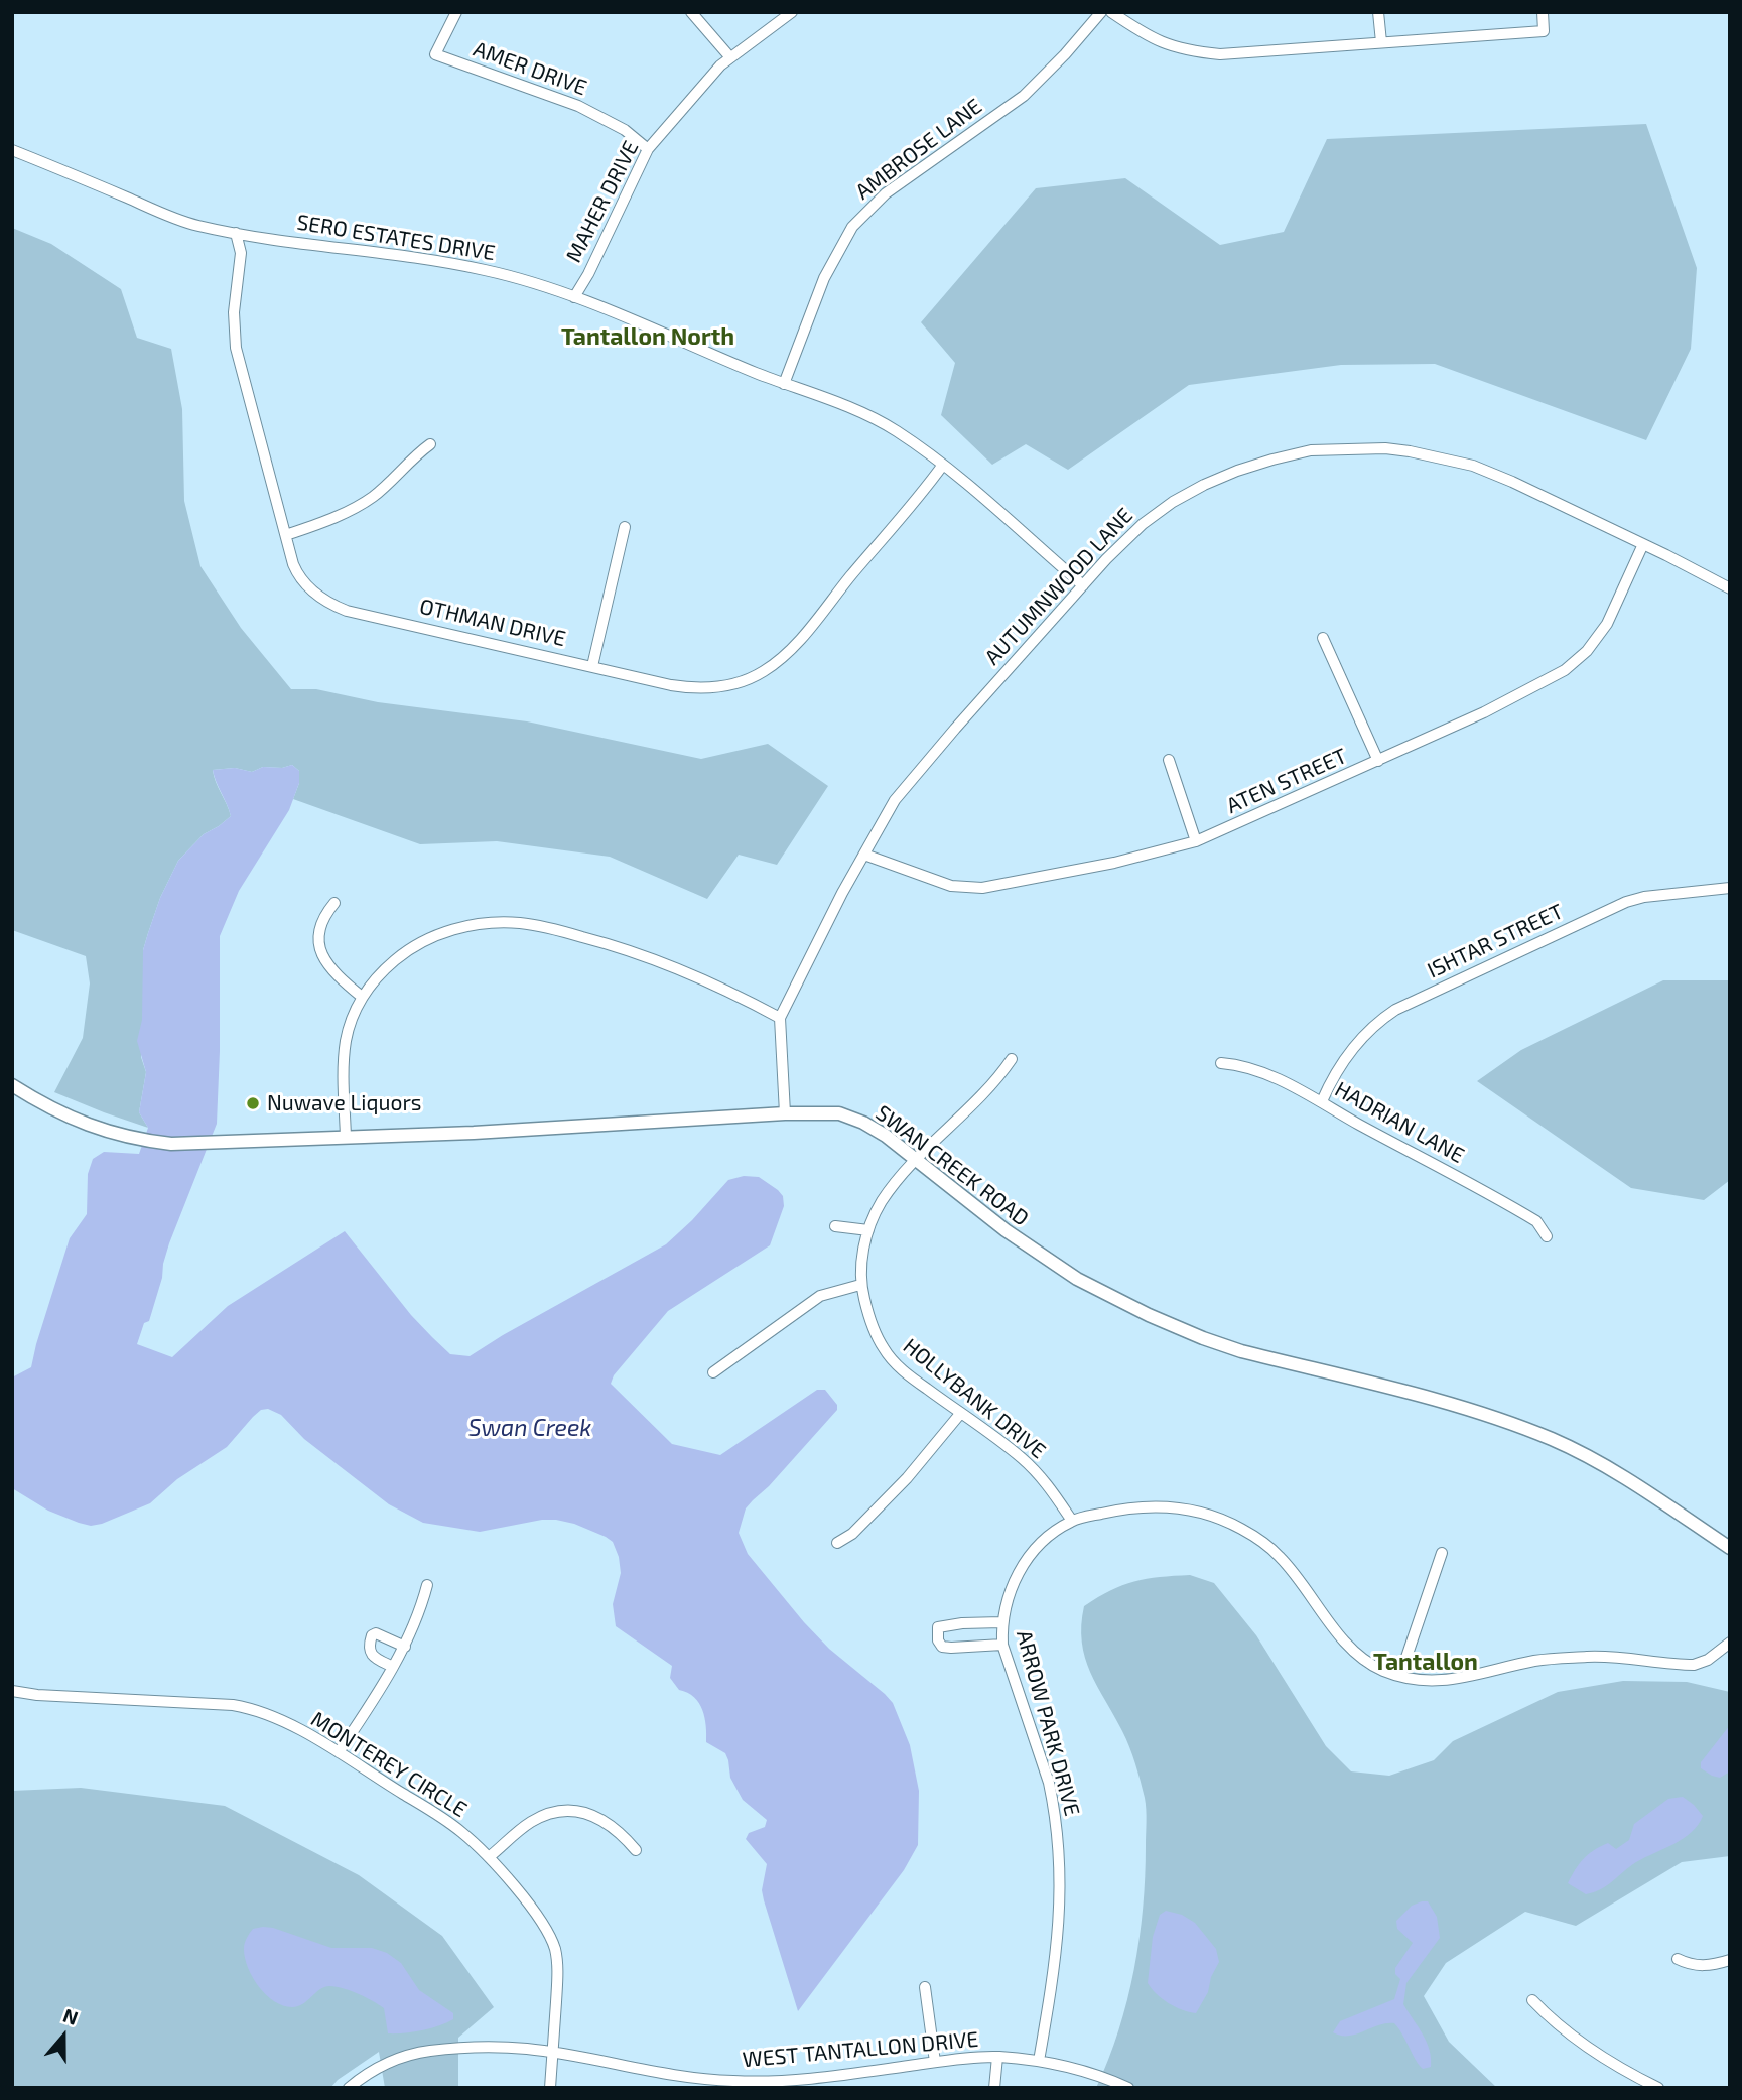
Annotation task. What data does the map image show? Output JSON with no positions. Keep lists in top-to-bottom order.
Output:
{
  "streets": {
    "street": [
      "AMER DRIVE",
      "AMBROSE LANE",
      "MAHER DRIVE",
      "SERO ESTATES DRIVE",
      "AUTUMNWOOD LANE",
      "OTHMAN DRIVE",
      "ATEN STREET",
      "ISHTAR STREET",
      "HADRIAN LANE",
      "SWAN CREEK ROAD",
      "HOLLYBANK DRIVE",
      "ARROW PARK DRIVE",
      "MONTEREY CIRCLE",
      "WEST TANTALLON DRIVE"
    ]
  },
  "crossings": [
    ["AMER DRIVE", "MAHER DRIVE"],
    ["AMBROSE LANE", "SERO ESTATES DRIVE"],
    ["MAHER DRIVE", "SERO ESTATES DRIVE"],
    ["SERO ESTATES DRIVE", "AUTUMNWOOD LANE"],
    ["SERO ESTATES DRIVE", "OTHMAN DRIVE"],
    ["AUTUMNWOOD LANE", "ATEN STREET"],
    ["AUTUMNWOOD LANE", "SWAN CREEK ROAD"],
    ["ISHTAR STREET", "HADRIAN LANE"],
    ["SWAN CREEK ROAD", "HOLLYBANK DRIVE"],
    ["HOLLYBANK DRIVE", "ARROW PARK DRIVE"],
    ["ARROW PARK DRIVE", "WEST TANTALLON DRIVE"],
    ["MONTEREY CIRCLE", "WEST TANTALLON DRIVE"]
  ],
  "districts": ["Tantallon North", "Tantallon"],
  "water": ["Swan Creek"],
  "places": ["Nuwave Liquors"],
  "north": "top"
}
